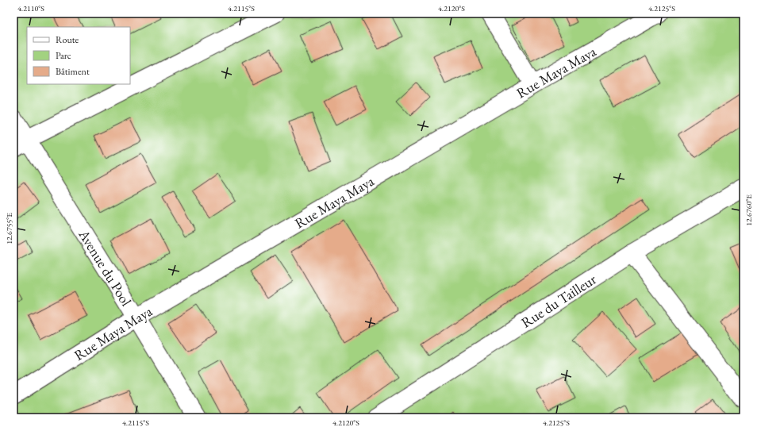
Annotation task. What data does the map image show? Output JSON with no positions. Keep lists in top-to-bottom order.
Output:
{
  "streets": {
    "street": ["Rue Maya Maya", "Avenue du Pool", "Rue du Tailleur"]
  },
  "crossings": [
    ["Rue Maya Maya", "Avenue du Pool"]
  ],
  "legend": ["Route", "Parc", "Bâtiment"],
  "coordinates": [
    "4.2110°S",
    "4.2115°S",
    "4.2120°S",
    "4.2125°S",
    "12.6760°E",
    "12.6755°E"
  ]
}
